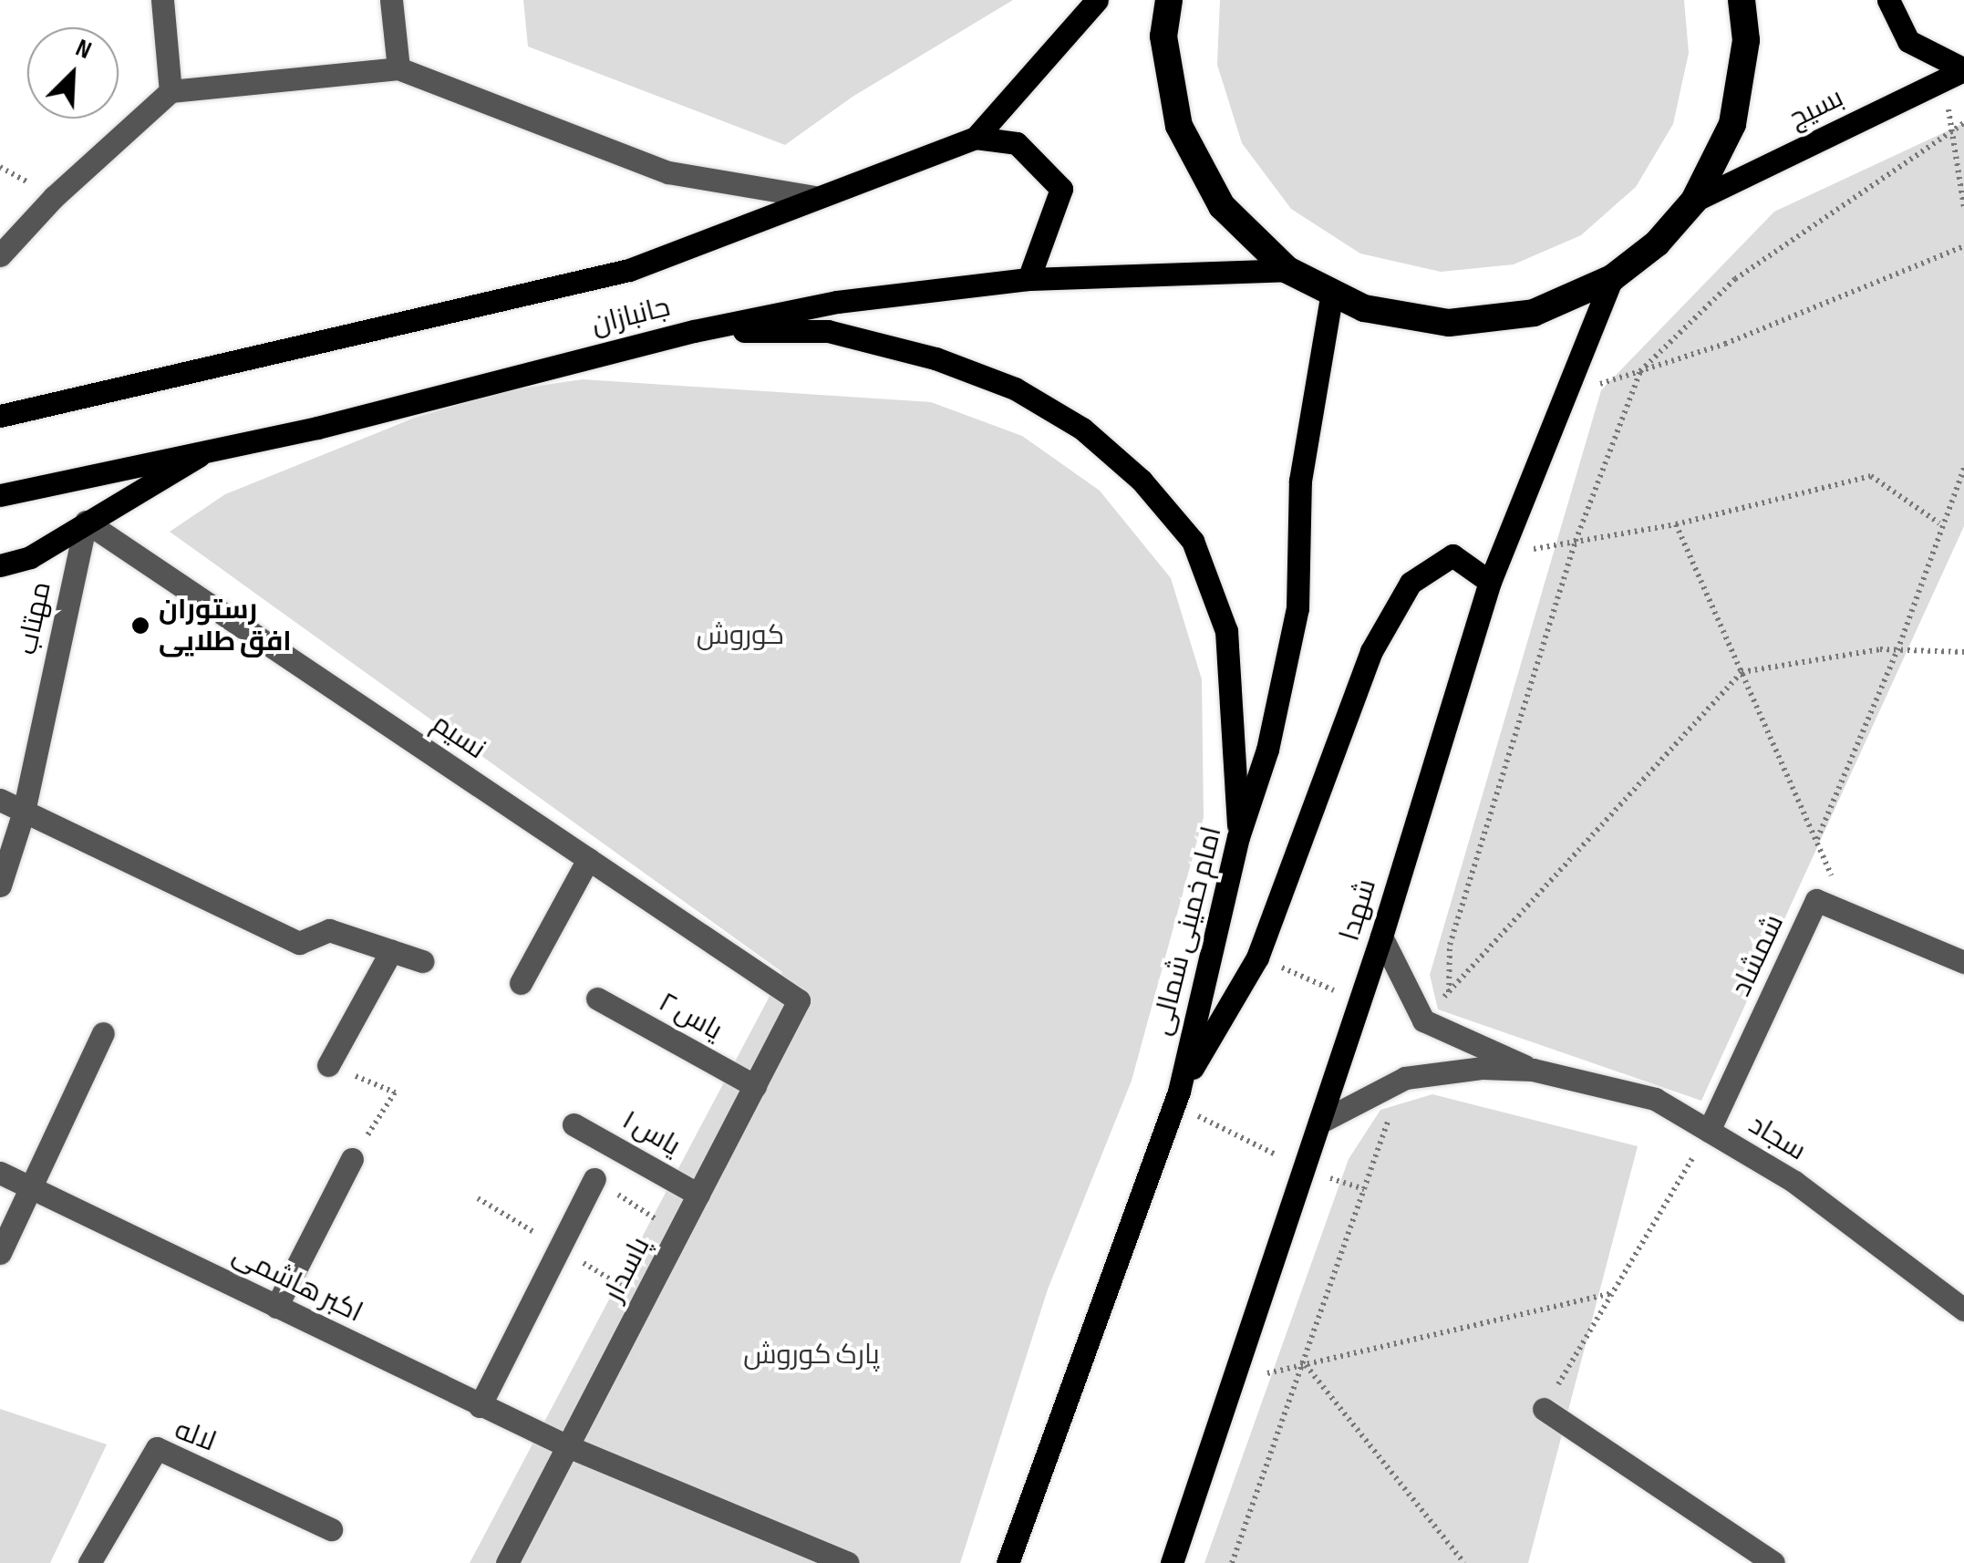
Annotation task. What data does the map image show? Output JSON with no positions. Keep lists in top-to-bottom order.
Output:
{
  "streets": {
    "main road": [
      "بسیج",
      "جانبازان",
      "شهدا",
      "امام خمینی شمالی"
    ],
    "street": [
      "مهتاب",
      "نسیم",
      "شمشاد",
      "یاس ۲",
      "یاس ۱",
      "سجاد",
      "پاسدار",
      "اکبر هاشمی",
      "لاله"
    ]
  },
  "crossings": [
    ["مهتاب", "نسیم"],
    ["نسیم", "پاسدار"],
    ["شهدا", "سجاد"],
    ["شمشاد", "سجاد"],
    ["یاس ۲", "پاسدار"],
    ["یاس ۱", "پاسدار"],
    ["پاسدار", "اکبر هاشمی"]
  ],
  "parks": ["کوروش", "پارک کوروش"],
  "places": ["رستوران افق طلایی"],
  "north": "top right"
}
